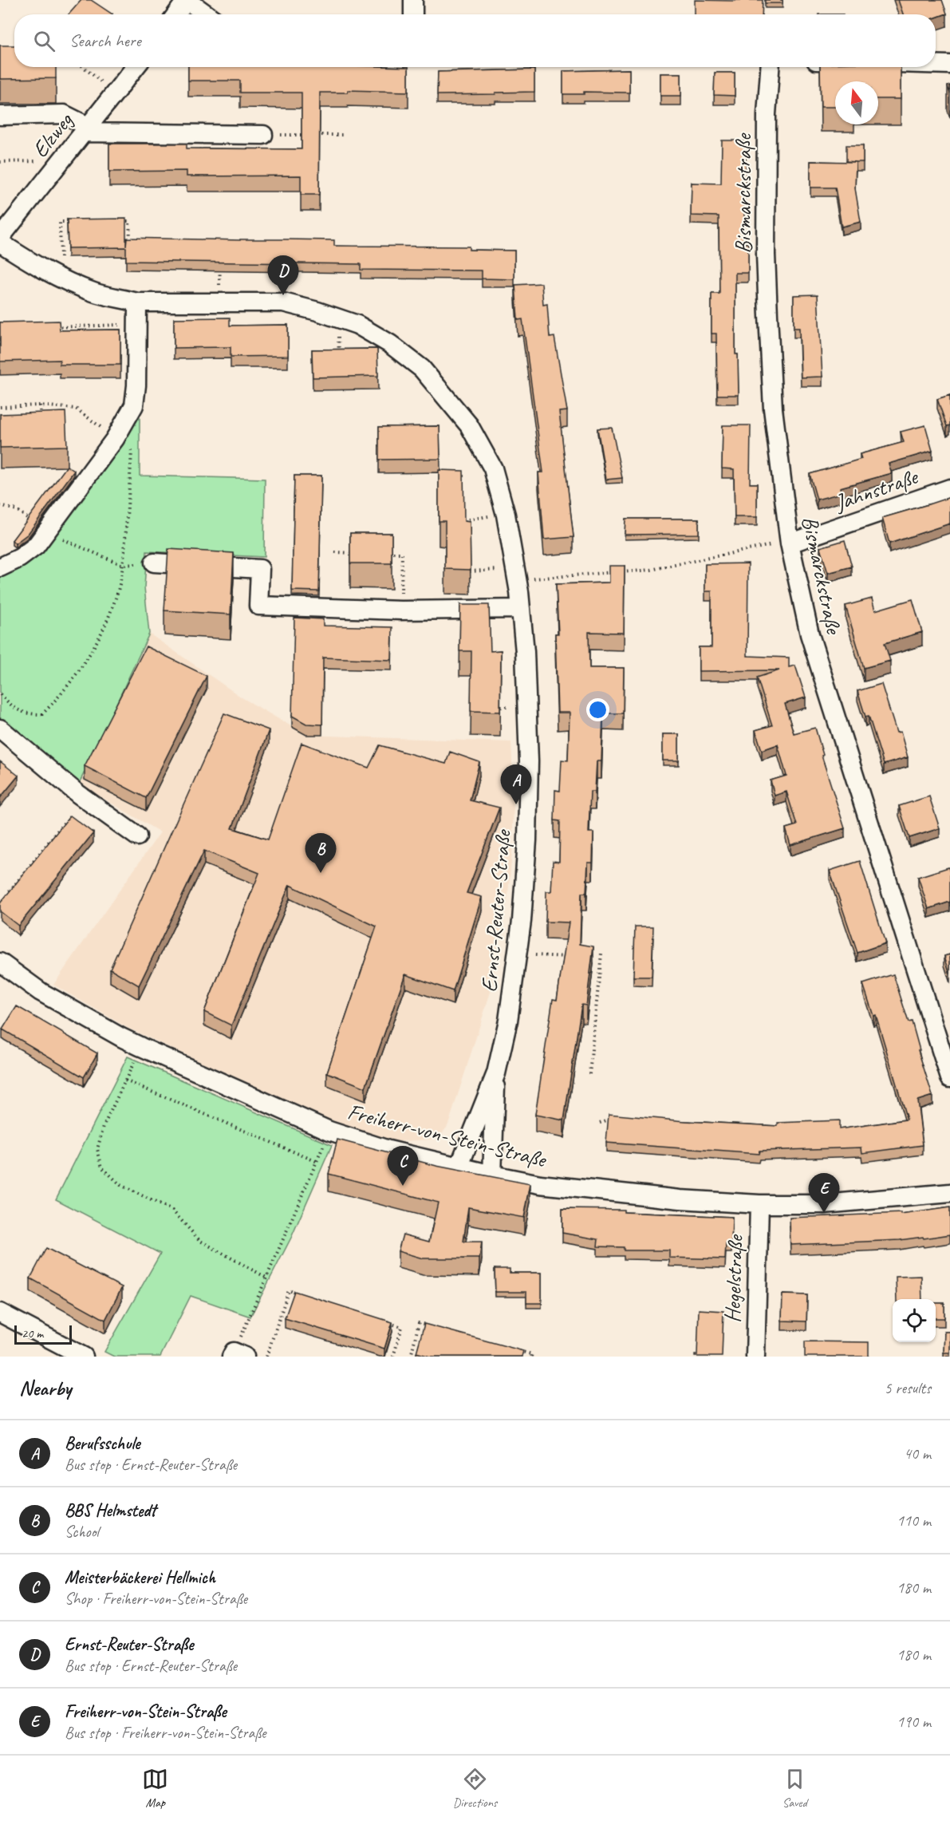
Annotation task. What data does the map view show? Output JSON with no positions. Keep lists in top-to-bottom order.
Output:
{
  "streets": {
    "street": [
      "Elzweg",
      "Bismarckstraße",
      "Jahnstraße",
      "Ernst-Reuter-Straße",
      "Freiherr-von-Stein-Straße",
      "Hegelstraße"
    ]
  },
  "crossings": [
    ["Bismarckstraße", "Jahnstraße"],
    ["Ernst-Reuter-Straße", "Freiherr-von-Stein-Straße"],
    ["Freiherr-von-Stein-Straße", "Hegelstraße"]
  ],
  "scale_bar": "20 m",
  "north": "top",
  "page": {
    "search": "Search here",
    "pins": [
      "D",
      "A",
      "B",
      "C",
      "E"
    ],
    "scale": "20 m",
    "heading": ["Nearby", "5 results"],
    "list": [
      {
        "mark": "A",
        "name": "Berufsschule",
        "note": "Bus stop · Ernst-Reuter-Straße",
        "value": "40 m"
      },
      {
        "mark": "B",
        "name": "BBS Helmstedt",
        "note": "School",
        "value": "110 m"
      },
      {
        "mark": "C",
        "name": "Meisterbäckerei Hellmich",
        "note": "Shop · Freiherr-von-Stein-Straße",
        "value": "180 m"
      },
      {
        "mark": "D",
        "name": "Ernst-Reuter-Straße",
        "note": "Bus stop · Ernst-Reuter-Straße",
        "value": "180 m"
      },
      {
        "mark": "E",
        "name": "Freiherr-von-Stein-Straße",
        "note": "Bus stop · Freiherr-von-Stein-Straße",
        "value": "190 m"
      }
    ],
    "nav": ["Map", "Directions", "Saved"]
  }
}
